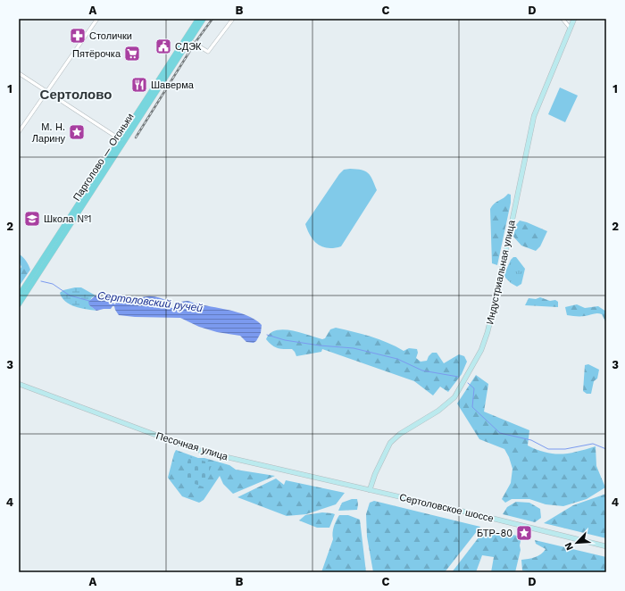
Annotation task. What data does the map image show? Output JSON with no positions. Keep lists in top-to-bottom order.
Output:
{
  "streets": {
    "main road": [
      "Парголово — Огоньки",
      "Индустриальная улица",
      "Песочная улица",
      "Сертоловское шоссе"
    ]
  },
  "crossings": [
    ["Индустриальная улица", "Песочная улица"],
    ["Индустриальная улица", "Сертоловское шоссе"],
    ["Песочная улица", "Сертоловское шоссе"]
  ],
  "districts": ["Сертолово"],
  "water": ["Сертоловский ручей"],
  "places": {
    "pharmacy": ["Столички"],
    "public building": ["СДЭК"],
    "supermarket": ["Пятёрочка"],
    "restaurant": ["Шаверма"],
    "place": ["М. Н. Ларину", "БТР-80"],
    "school or university": ["Школа №1"]
  },
  "north": "bottom left",
  "grid": {
    "columns": [
      "A",
      "B",
      "C",
      "D"
    ],
    "rows": [
      "1",
      "2",
      "3",
      "4"
    ]
  }
}
